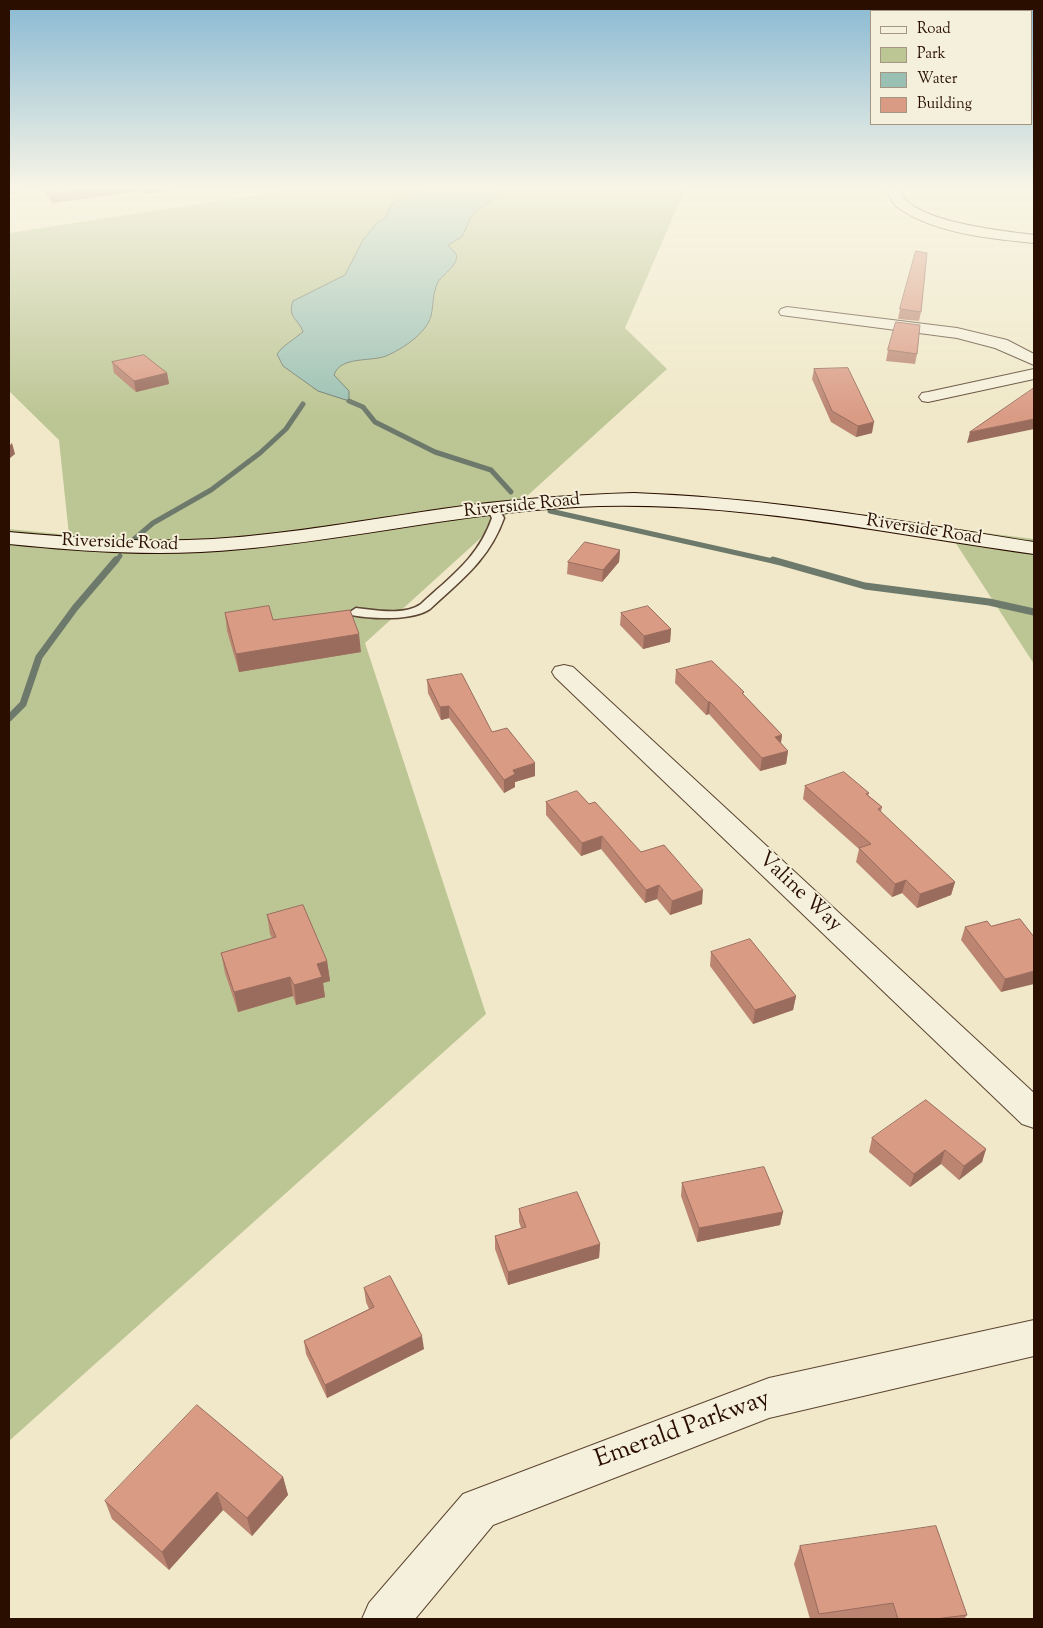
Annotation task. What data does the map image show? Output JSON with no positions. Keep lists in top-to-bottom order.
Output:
{
  "streets": {
    "street": ["Riverside Road", "Valine Way", "Emerald Parkway"]
  },
  "legend": [
    "Road",
    "Park",
    "Water",
    "Building"
  ]
}
